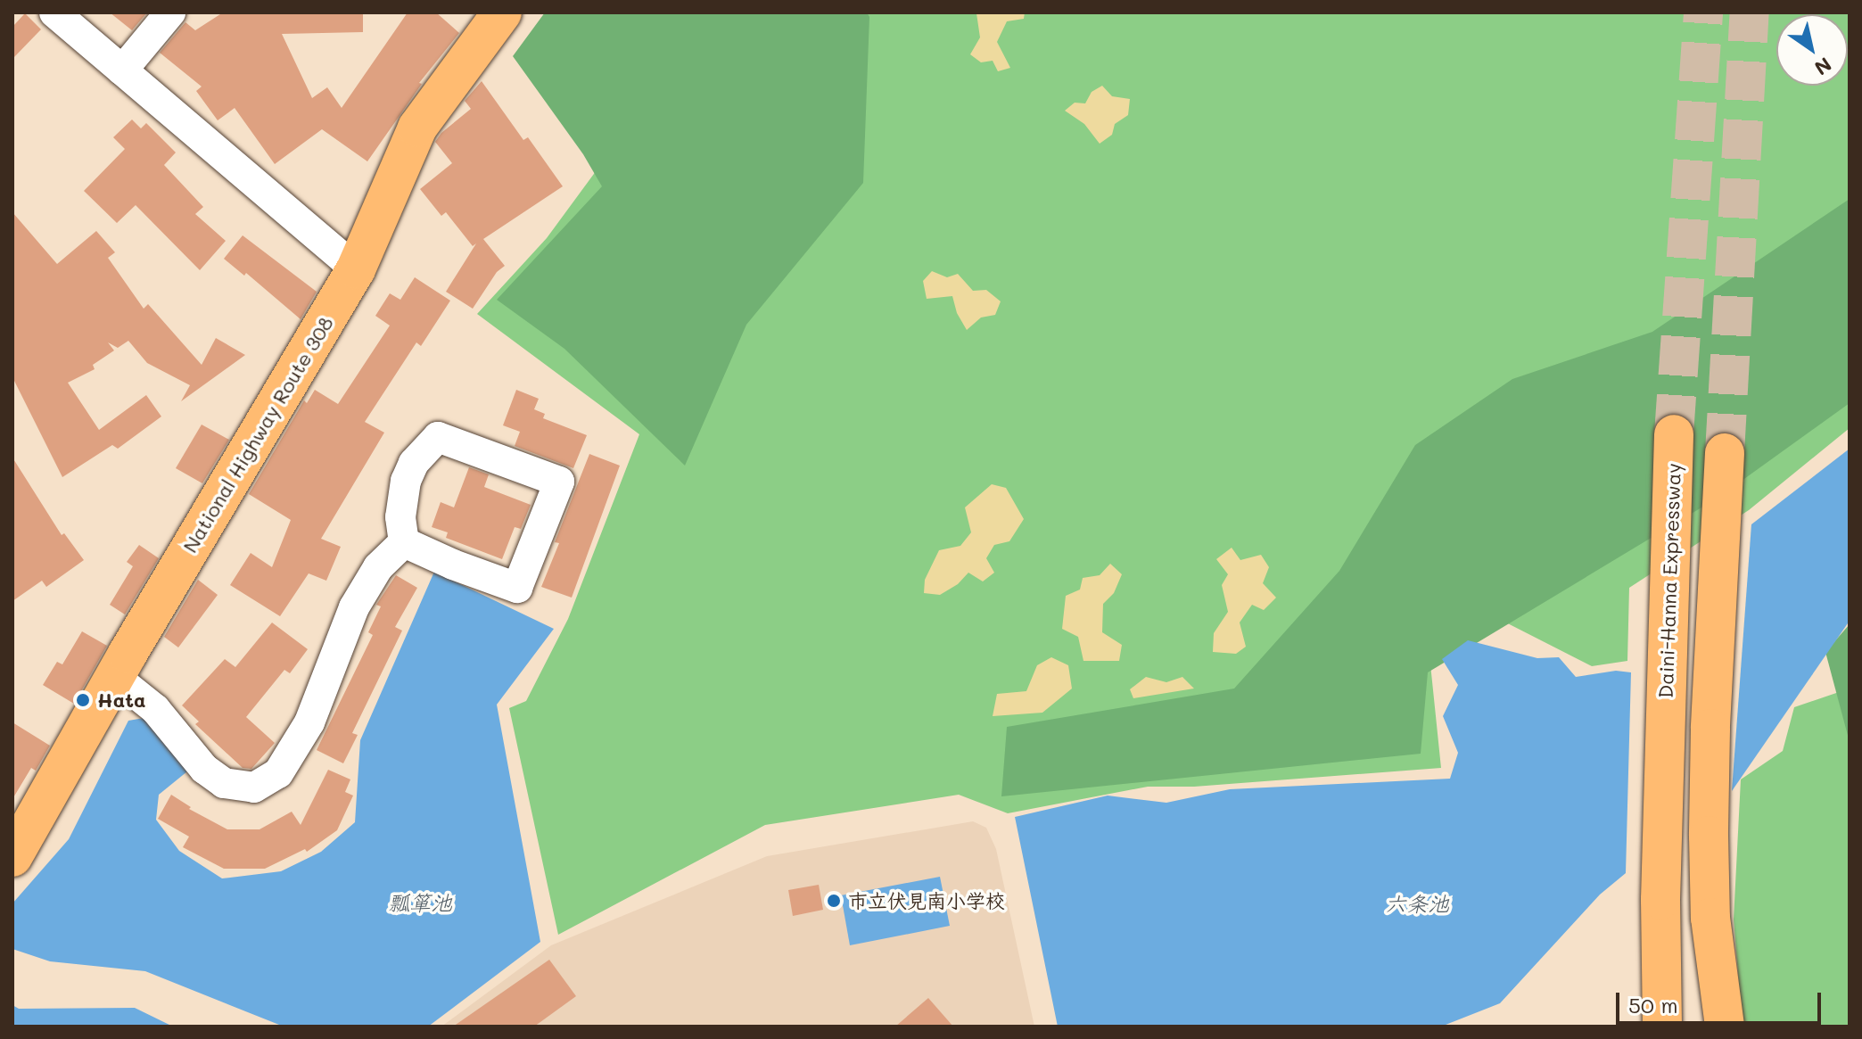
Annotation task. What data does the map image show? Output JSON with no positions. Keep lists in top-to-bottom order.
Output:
{
  "streets": {
    "highway": ["National Highway Route 308", "Daini-Hanna Expressway"]
  },
  "water": ["瓢箪池", "六条池"],
  "places": ["Hata", "市立伏見南小学校"],
  "scale_bar": "50 m",
  "north": "bottom right"
}
